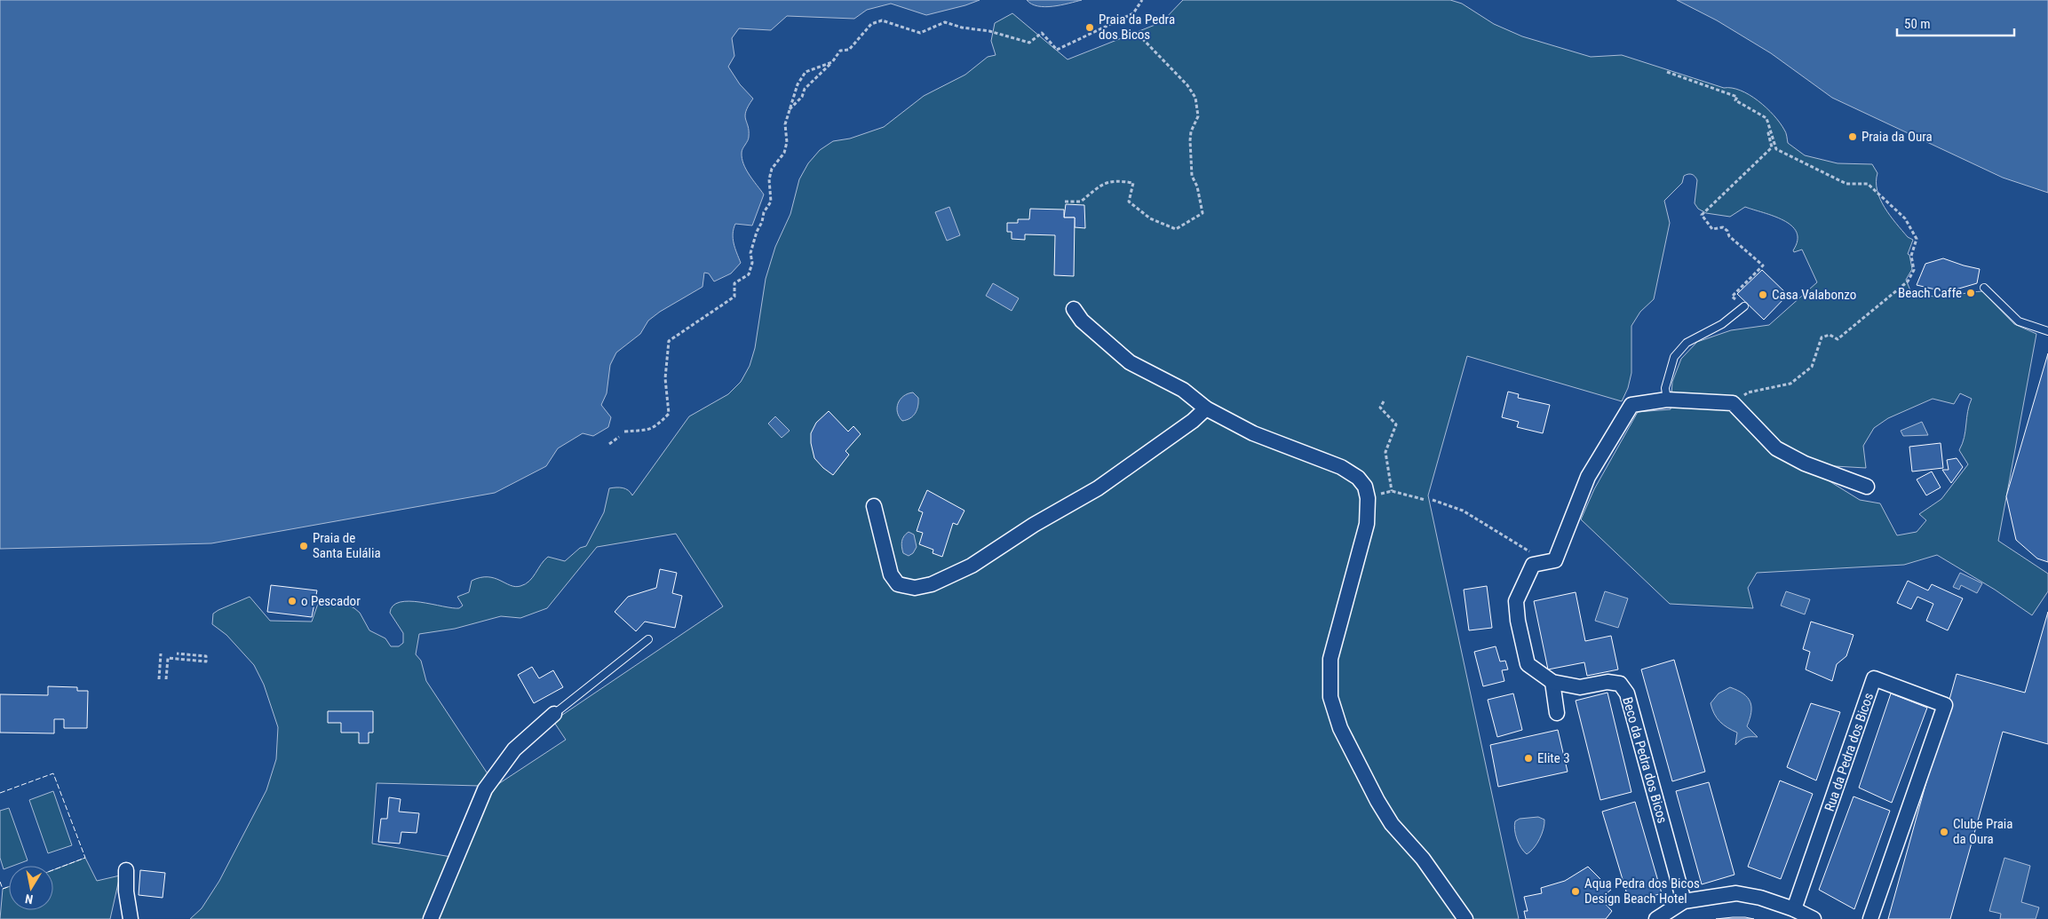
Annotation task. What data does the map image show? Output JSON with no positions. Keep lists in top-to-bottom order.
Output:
{
  "streets": {
    "street": ["Rua da Pedra dos Bicos", "Beco da Pedra dos Bicos"]
  },
  "places": [
    "Praia da Pedra dos Bicos",
    "Praia da Oura",
    "Beach Caffe",
    "Casa Valabonzo",
    "Praia de Santa Eulália",
    "o Pescador",
    "Elite 3",
    "Clube Praia da Oura",
    "Aqua Pedra dos Bicos Design Beach Hotel"
  ],
  "scale_bar": "50 m",
  "north": "bottom"
}
